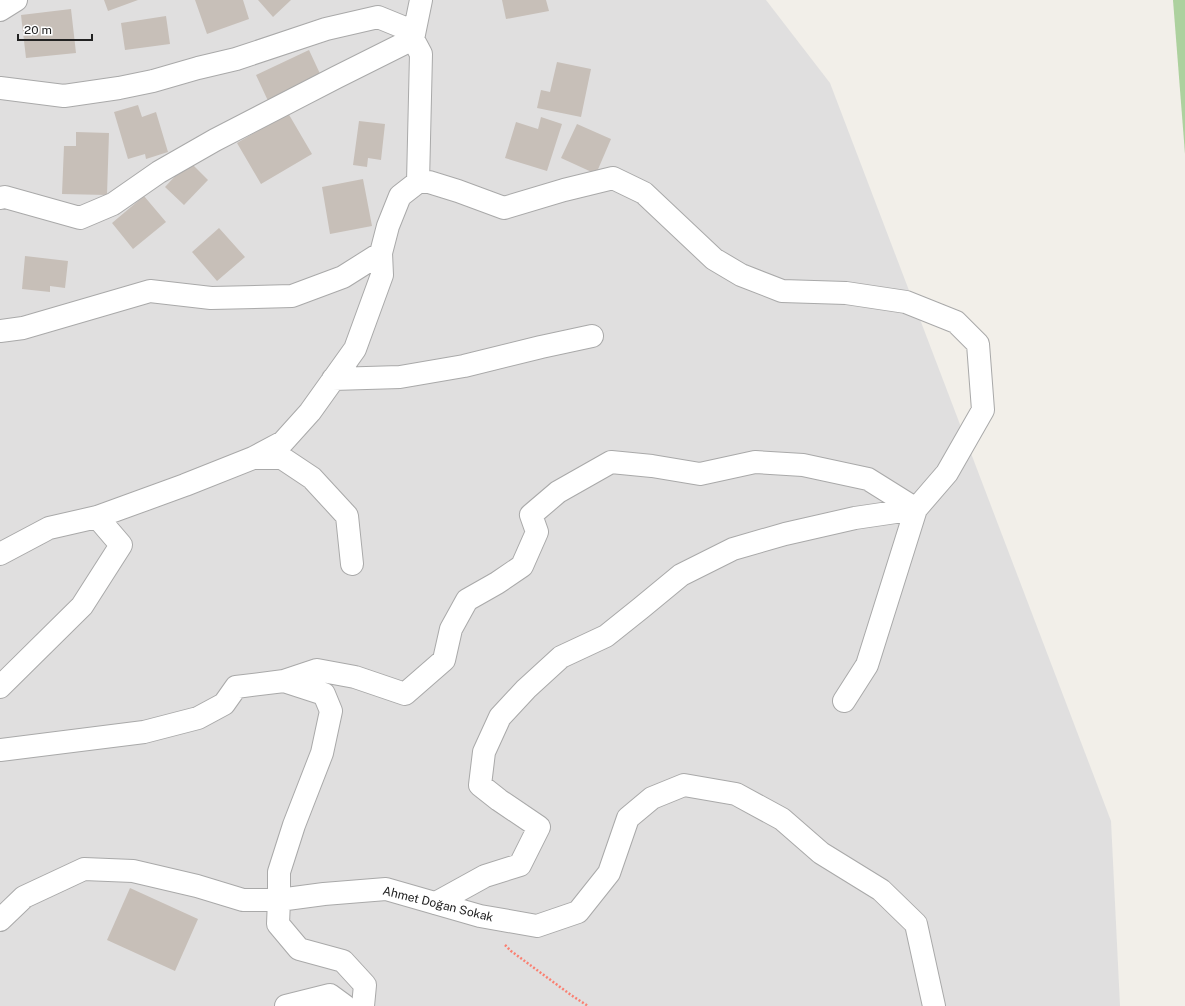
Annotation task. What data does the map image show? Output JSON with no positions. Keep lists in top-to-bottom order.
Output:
{
  "streets": {
    "street": ["Ahmet Doğan Sokak"]
  },
  "scale_bar": "20 m"
}
